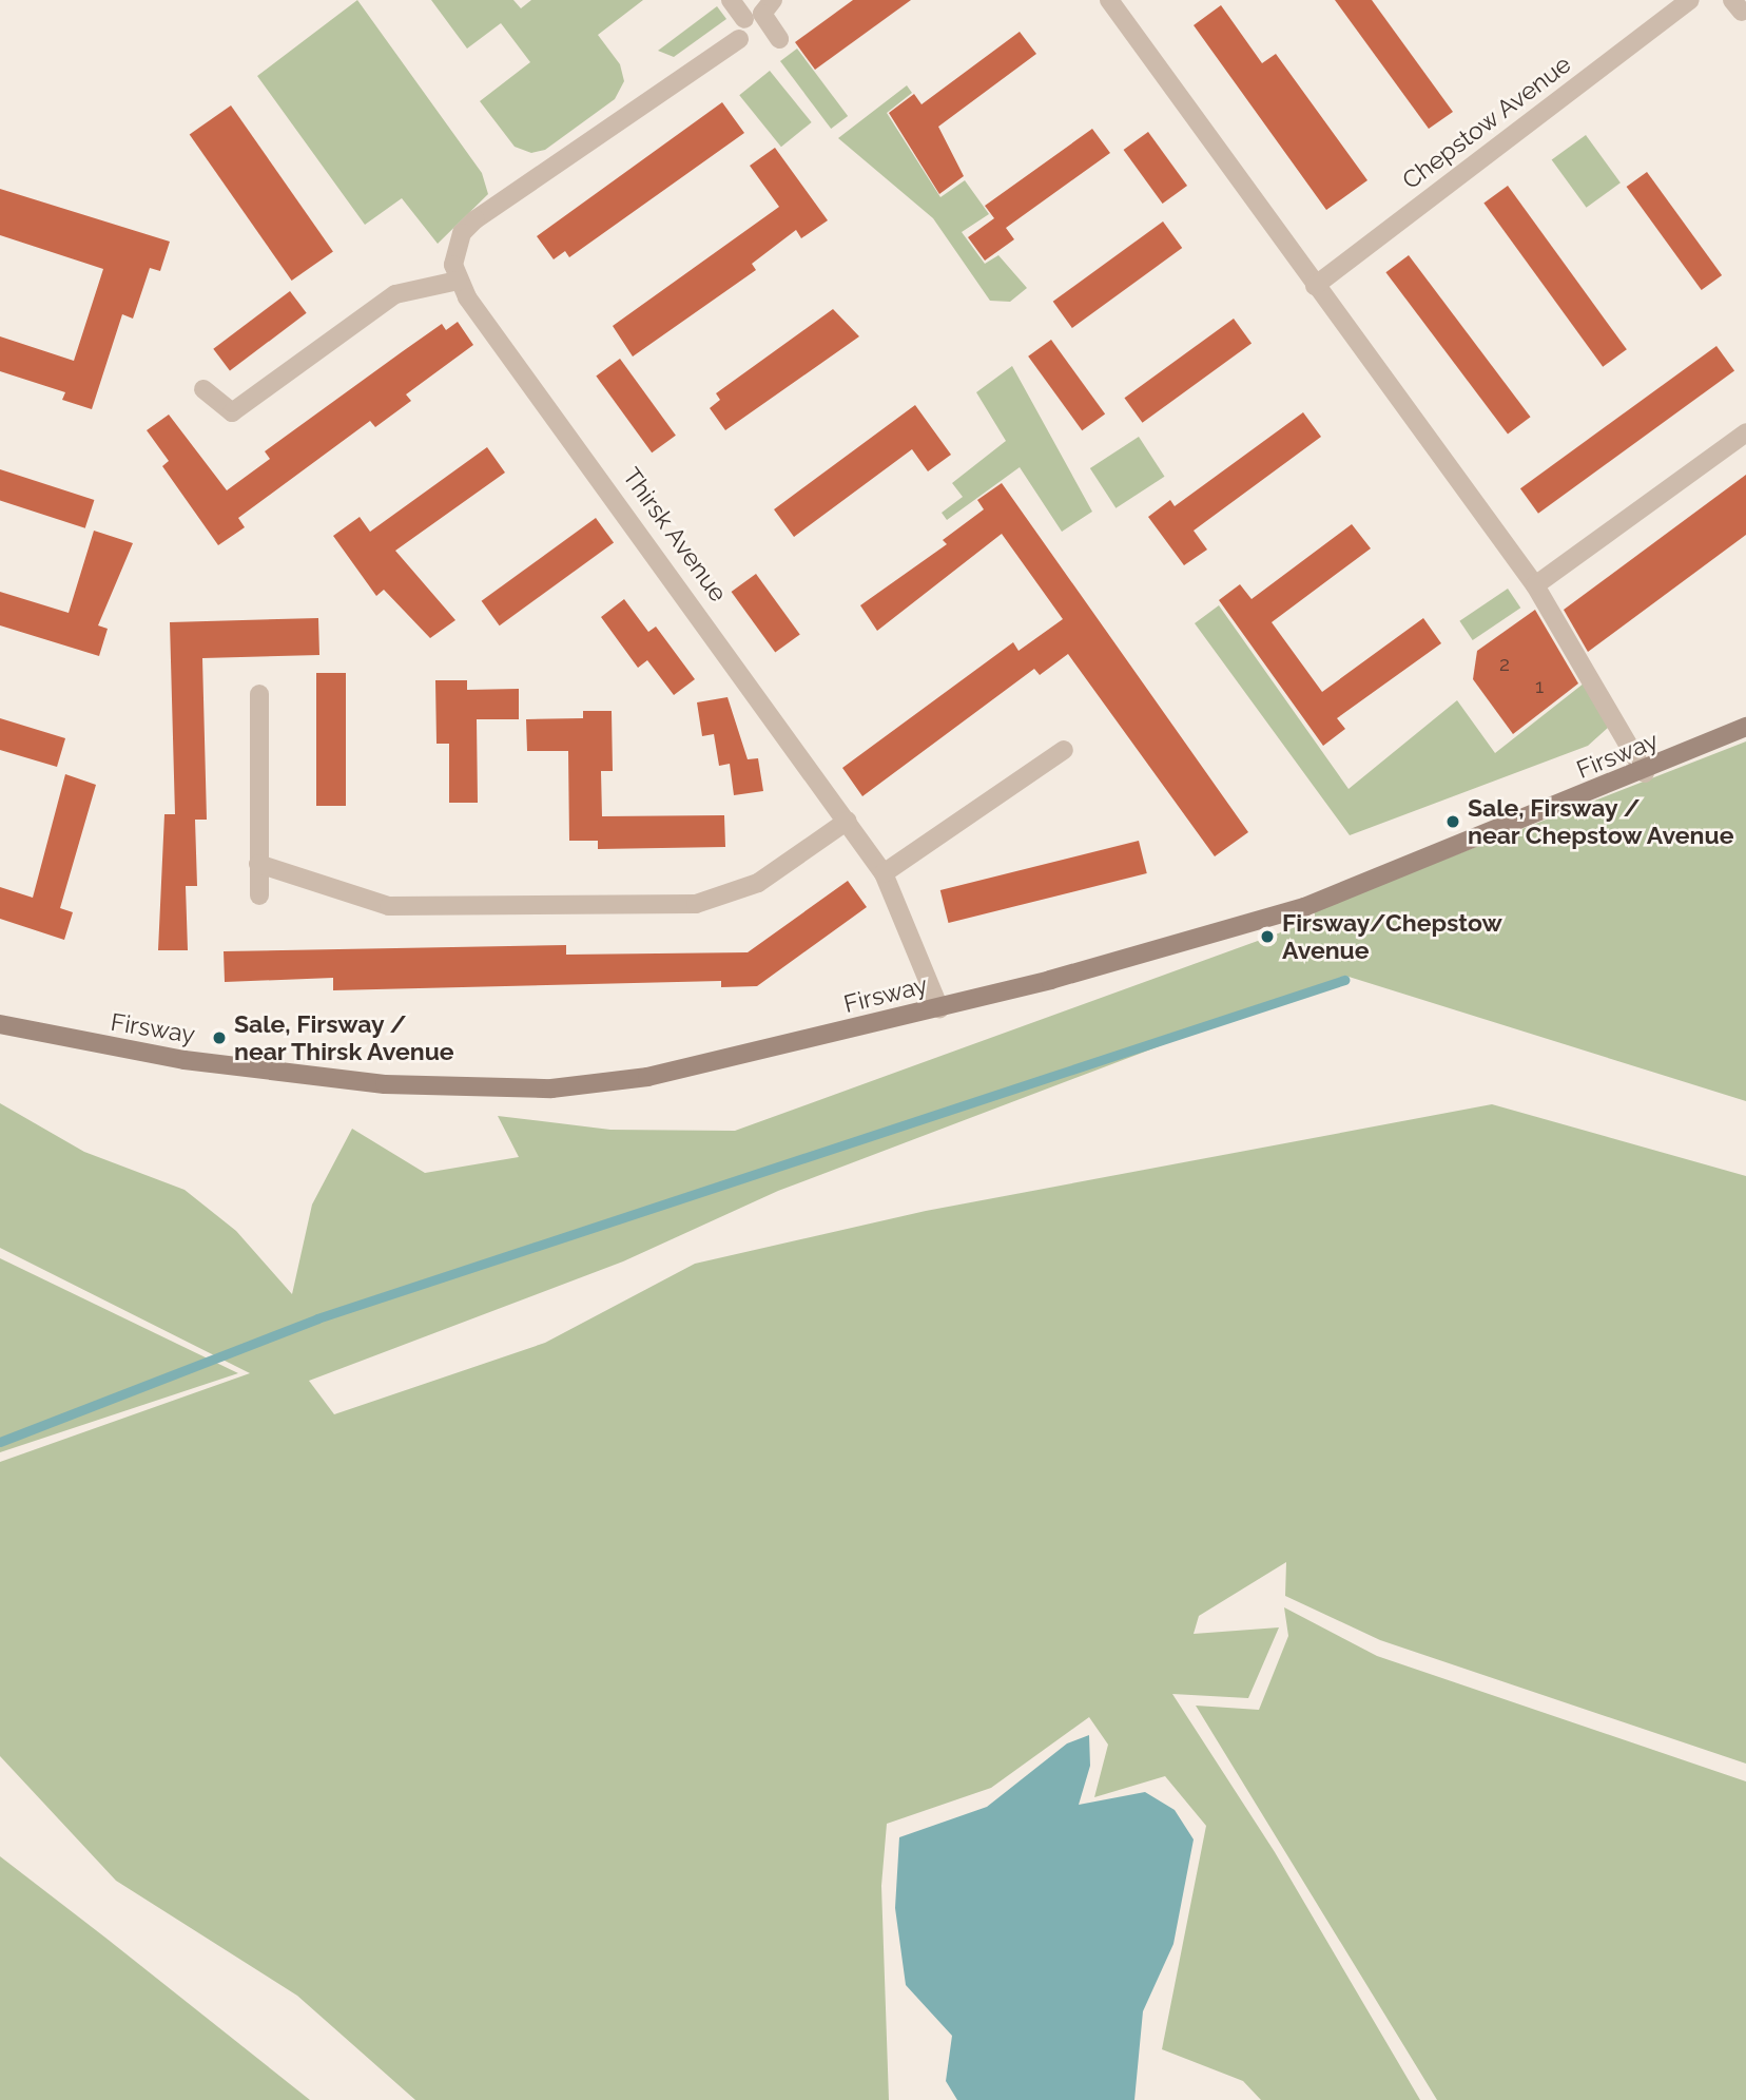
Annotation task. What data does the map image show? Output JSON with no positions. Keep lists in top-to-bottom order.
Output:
{
  "streets": {
    "street": ["Chepstow Avenue", "Thirsk Avenue", "Firsway"]
  },
  "crossings": [
    ["Thirsk Avenue", "Firsway"]
  ],
  "places": ["Sale, Firsway / near Chepstow Avenue", "Firsway/Chepstow Avenue", "Sale, Firsway / near Thirsk Avenue"],
  "house_numbers": ["2", "1"]
}
